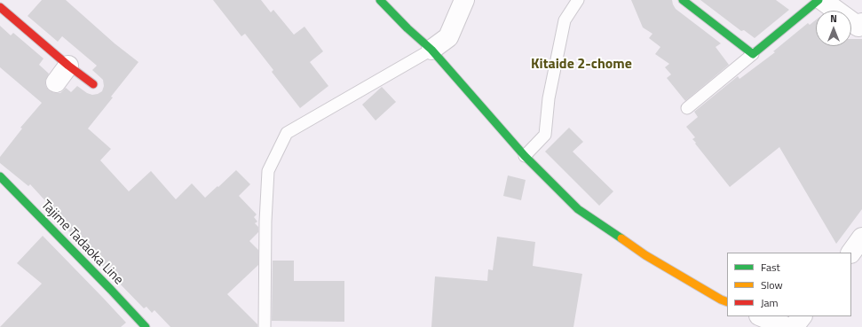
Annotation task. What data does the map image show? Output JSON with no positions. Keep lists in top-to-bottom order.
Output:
{
  "streets": {
    "street": ["Tajime Tadaoka Line"]
  },
  "districts": ["Kitaide 2-chome"],
  "legend": ["Fast", "Slow", "Jam"],
  "north": "top"
}
